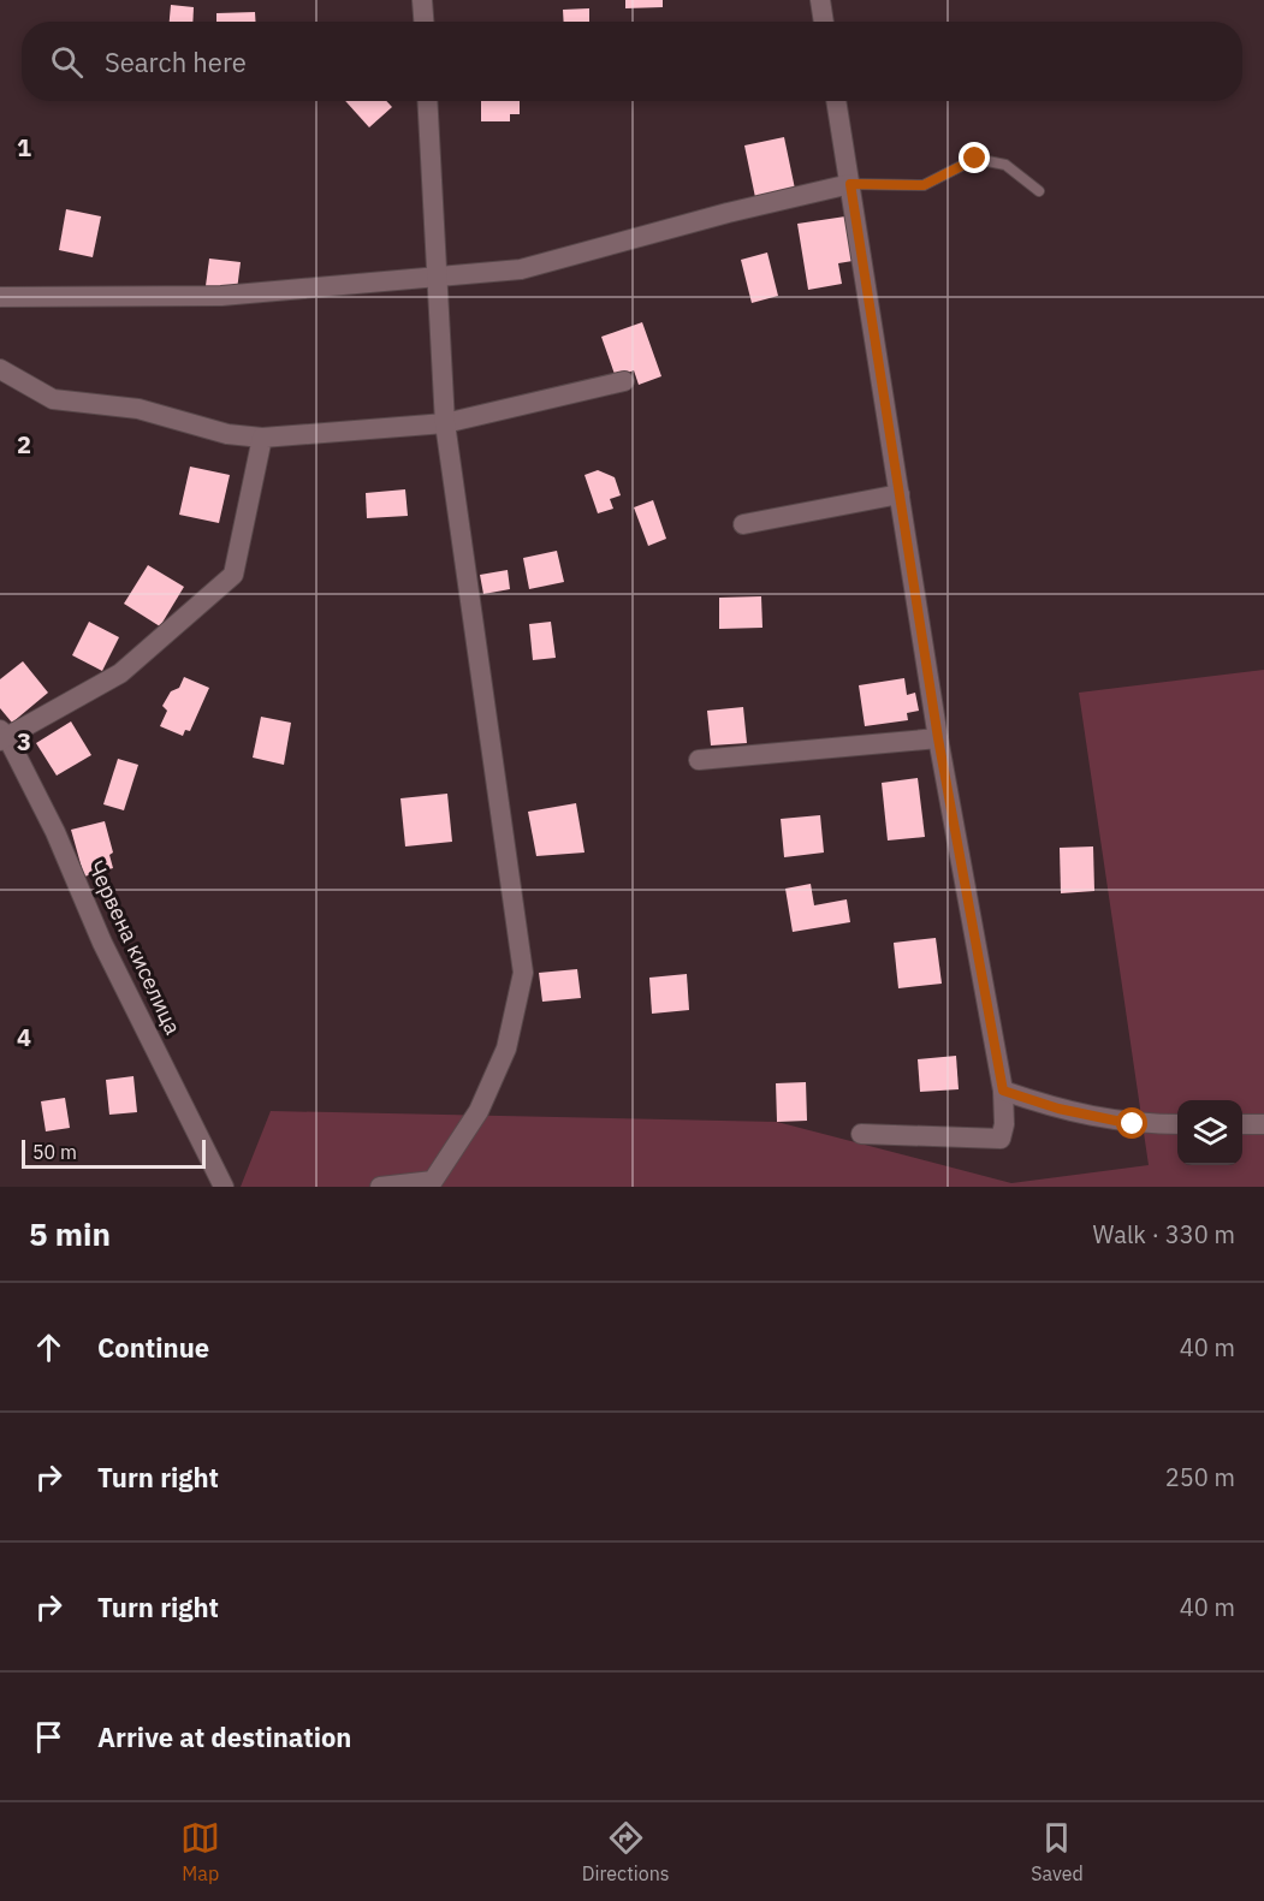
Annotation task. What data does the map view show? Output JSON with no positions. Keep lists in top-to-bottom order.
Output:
{
  "streets": {
    "street": ["Червена киселица"]
  },
  "scale_bar": "50 m",
  "page": {
    "search": "Search here",
    "scale": "50 m",
    "heading": ["5 min", "Walk · 330 m"],
    "list": [
      ["Continue", "40 m"],
      ["Turn right", "250 m"],
      ["Turn right", "40 m"],
      "Arrive at destination"
    ],
    "nav": ["Map", "Directions", "Saved"]
  },
  "grid": {
    "rows": [
      "1",
      "2",
      "3",
      "4"
    ]
  }
}
